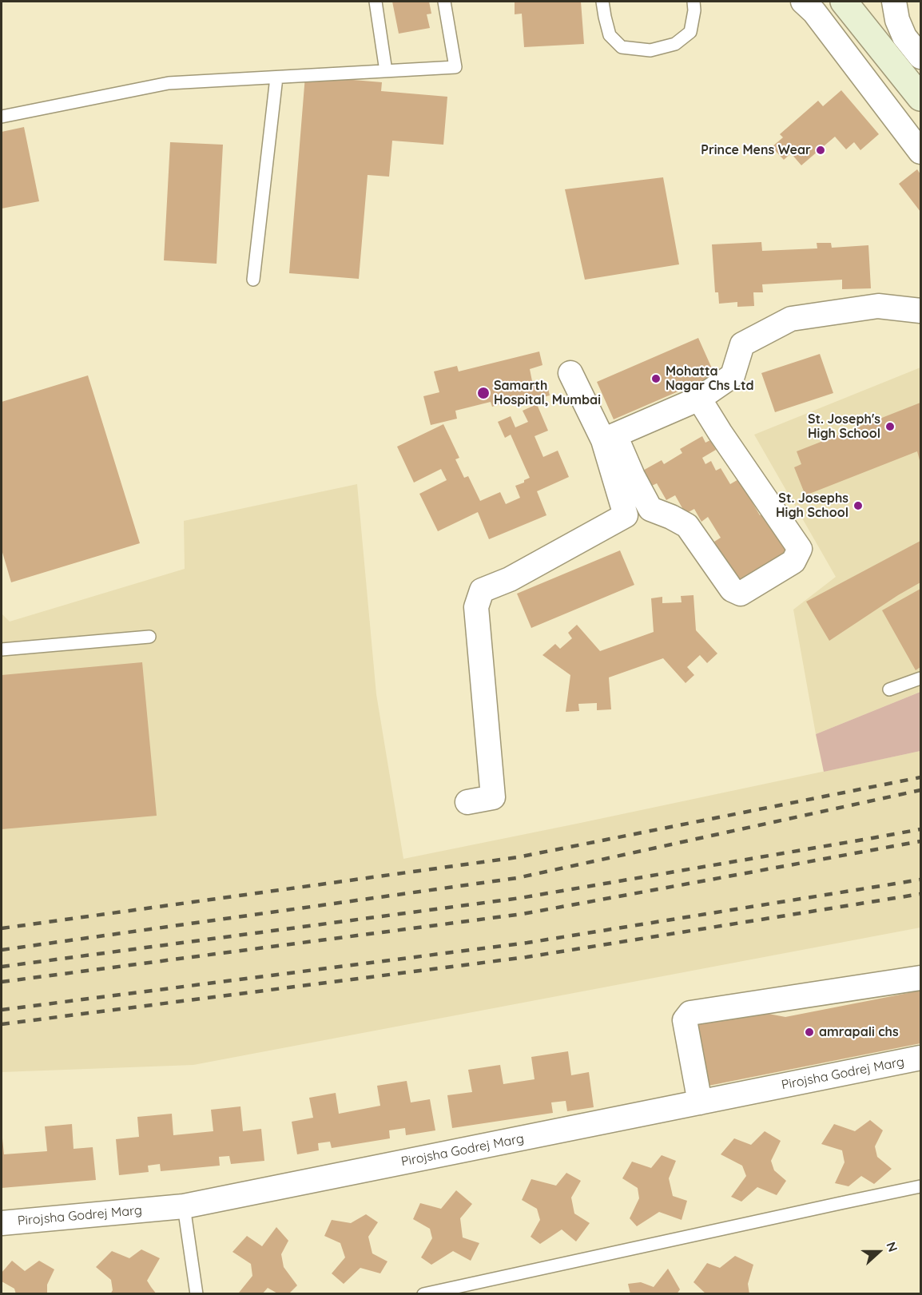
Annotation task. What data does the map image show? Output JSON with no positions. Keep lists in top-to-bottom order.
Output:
{
  "streets": {
    "street": ["Pirojsha Godrej Marg"]
  },
  "places": [
    "Prince Mens Wear",
    "Mohatta Nagar Chs Ltd",
    "Samarth Hospital, Mumbai",
    "St. Joseph's High School",
    "St. Josephs High School",
    "amrapali chs"
  ],
  "north": "right"
}
